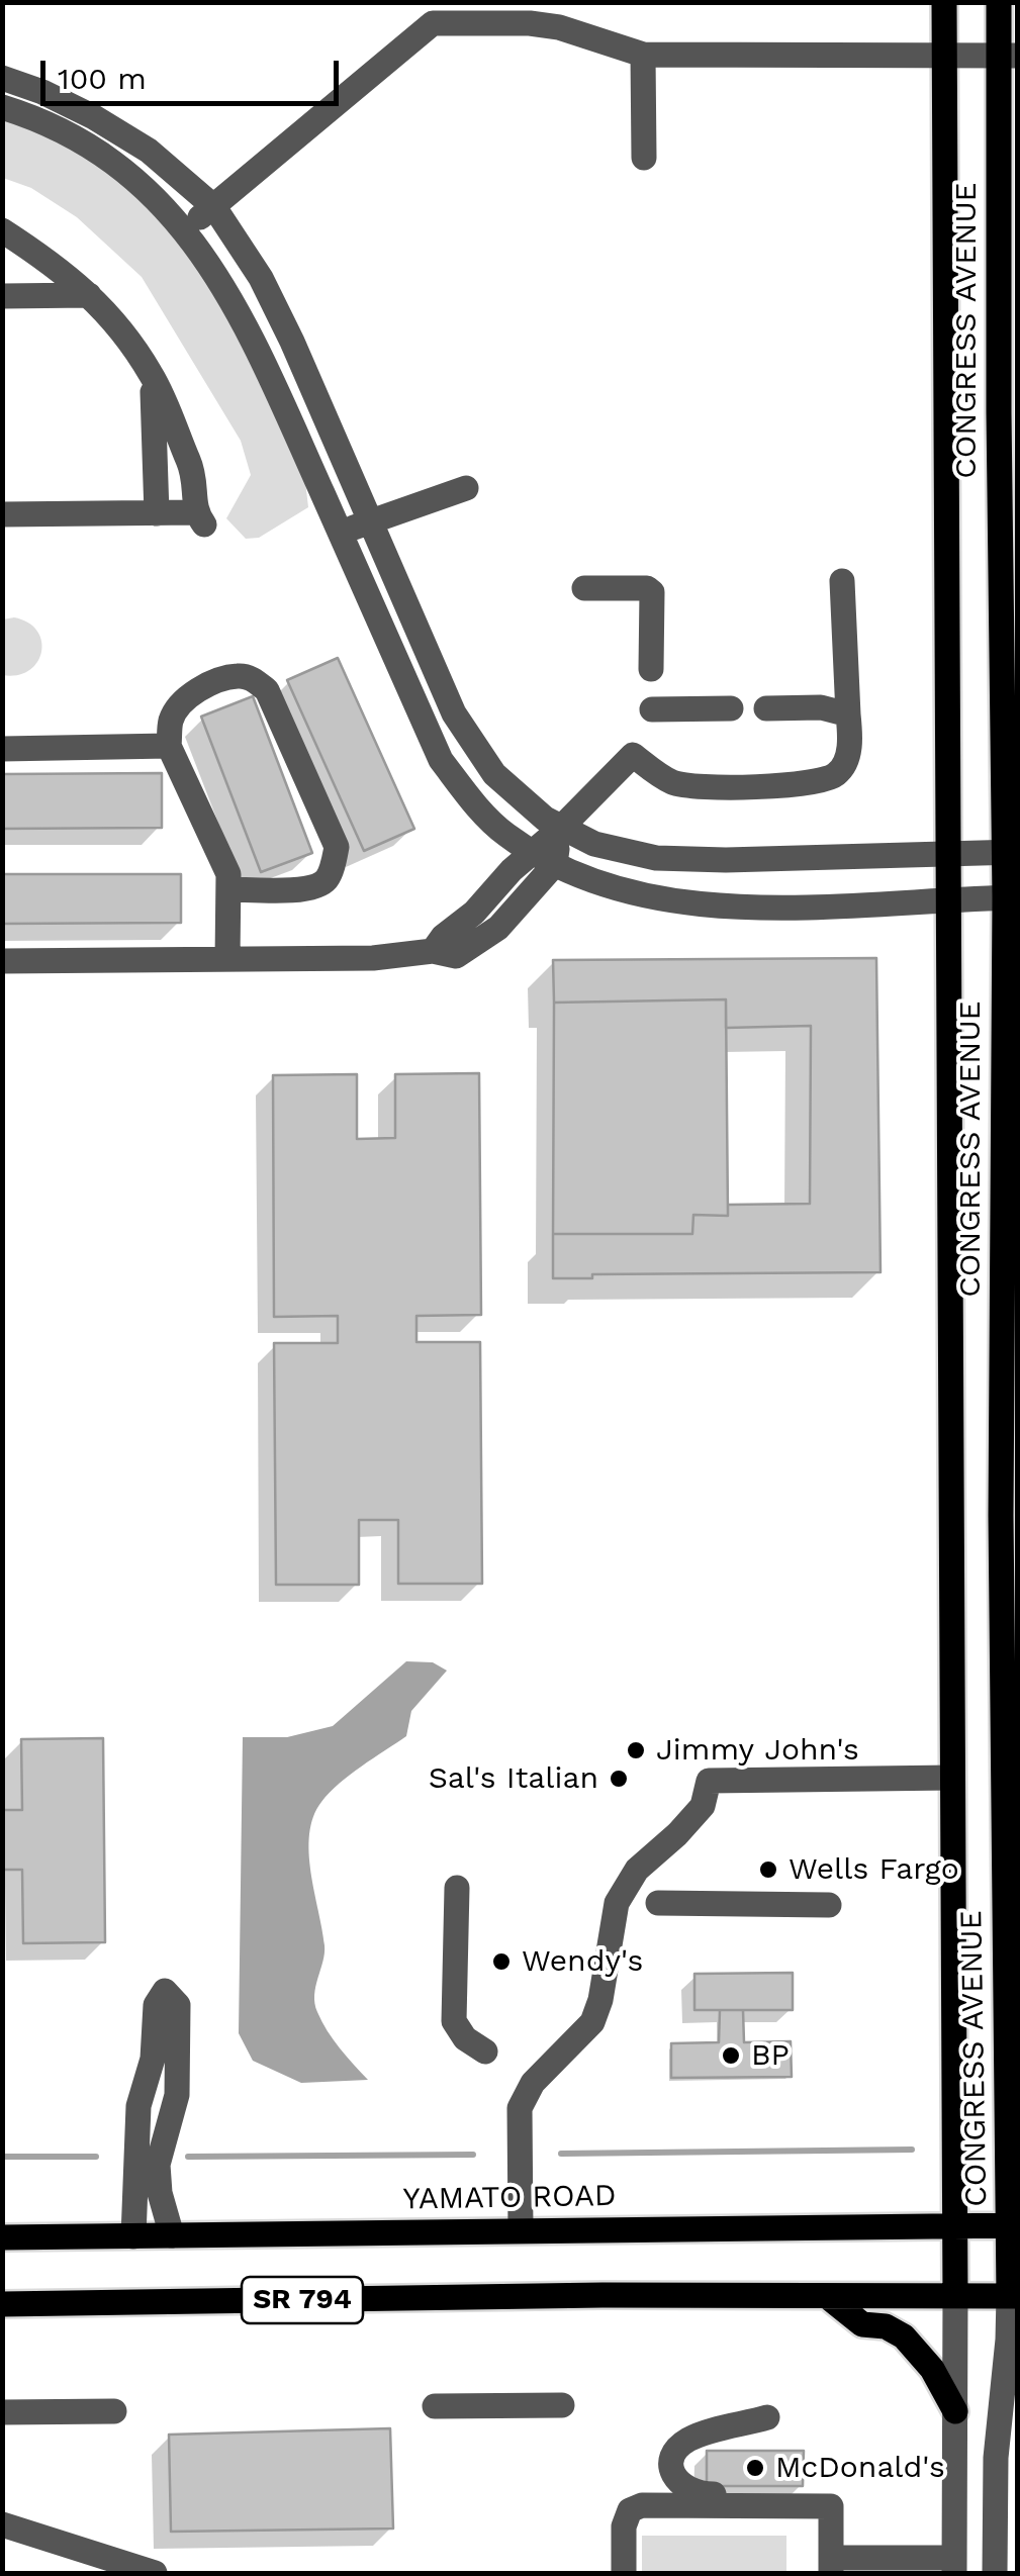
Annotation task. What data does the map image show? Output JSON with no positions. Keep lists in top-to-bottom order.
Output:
{
  "streets": {
    "main road": ["CONGRESS AVENUE", "YAMATO ROAD", "SR 794"]
  },
  "crossings": [
    ["CONGRESS AVENUE", "YAMATO ROAD"],
    ["CONGRESS AVENUE", "SR 794"]
  ],
  "places": [
    "Jimmy John's",
    "Sal's Italian",
    "Wells Fargo",
    "Wendy's",
    "BP",
    "McDonald's"
  ],
  "scale_bar": "100 m"
}
